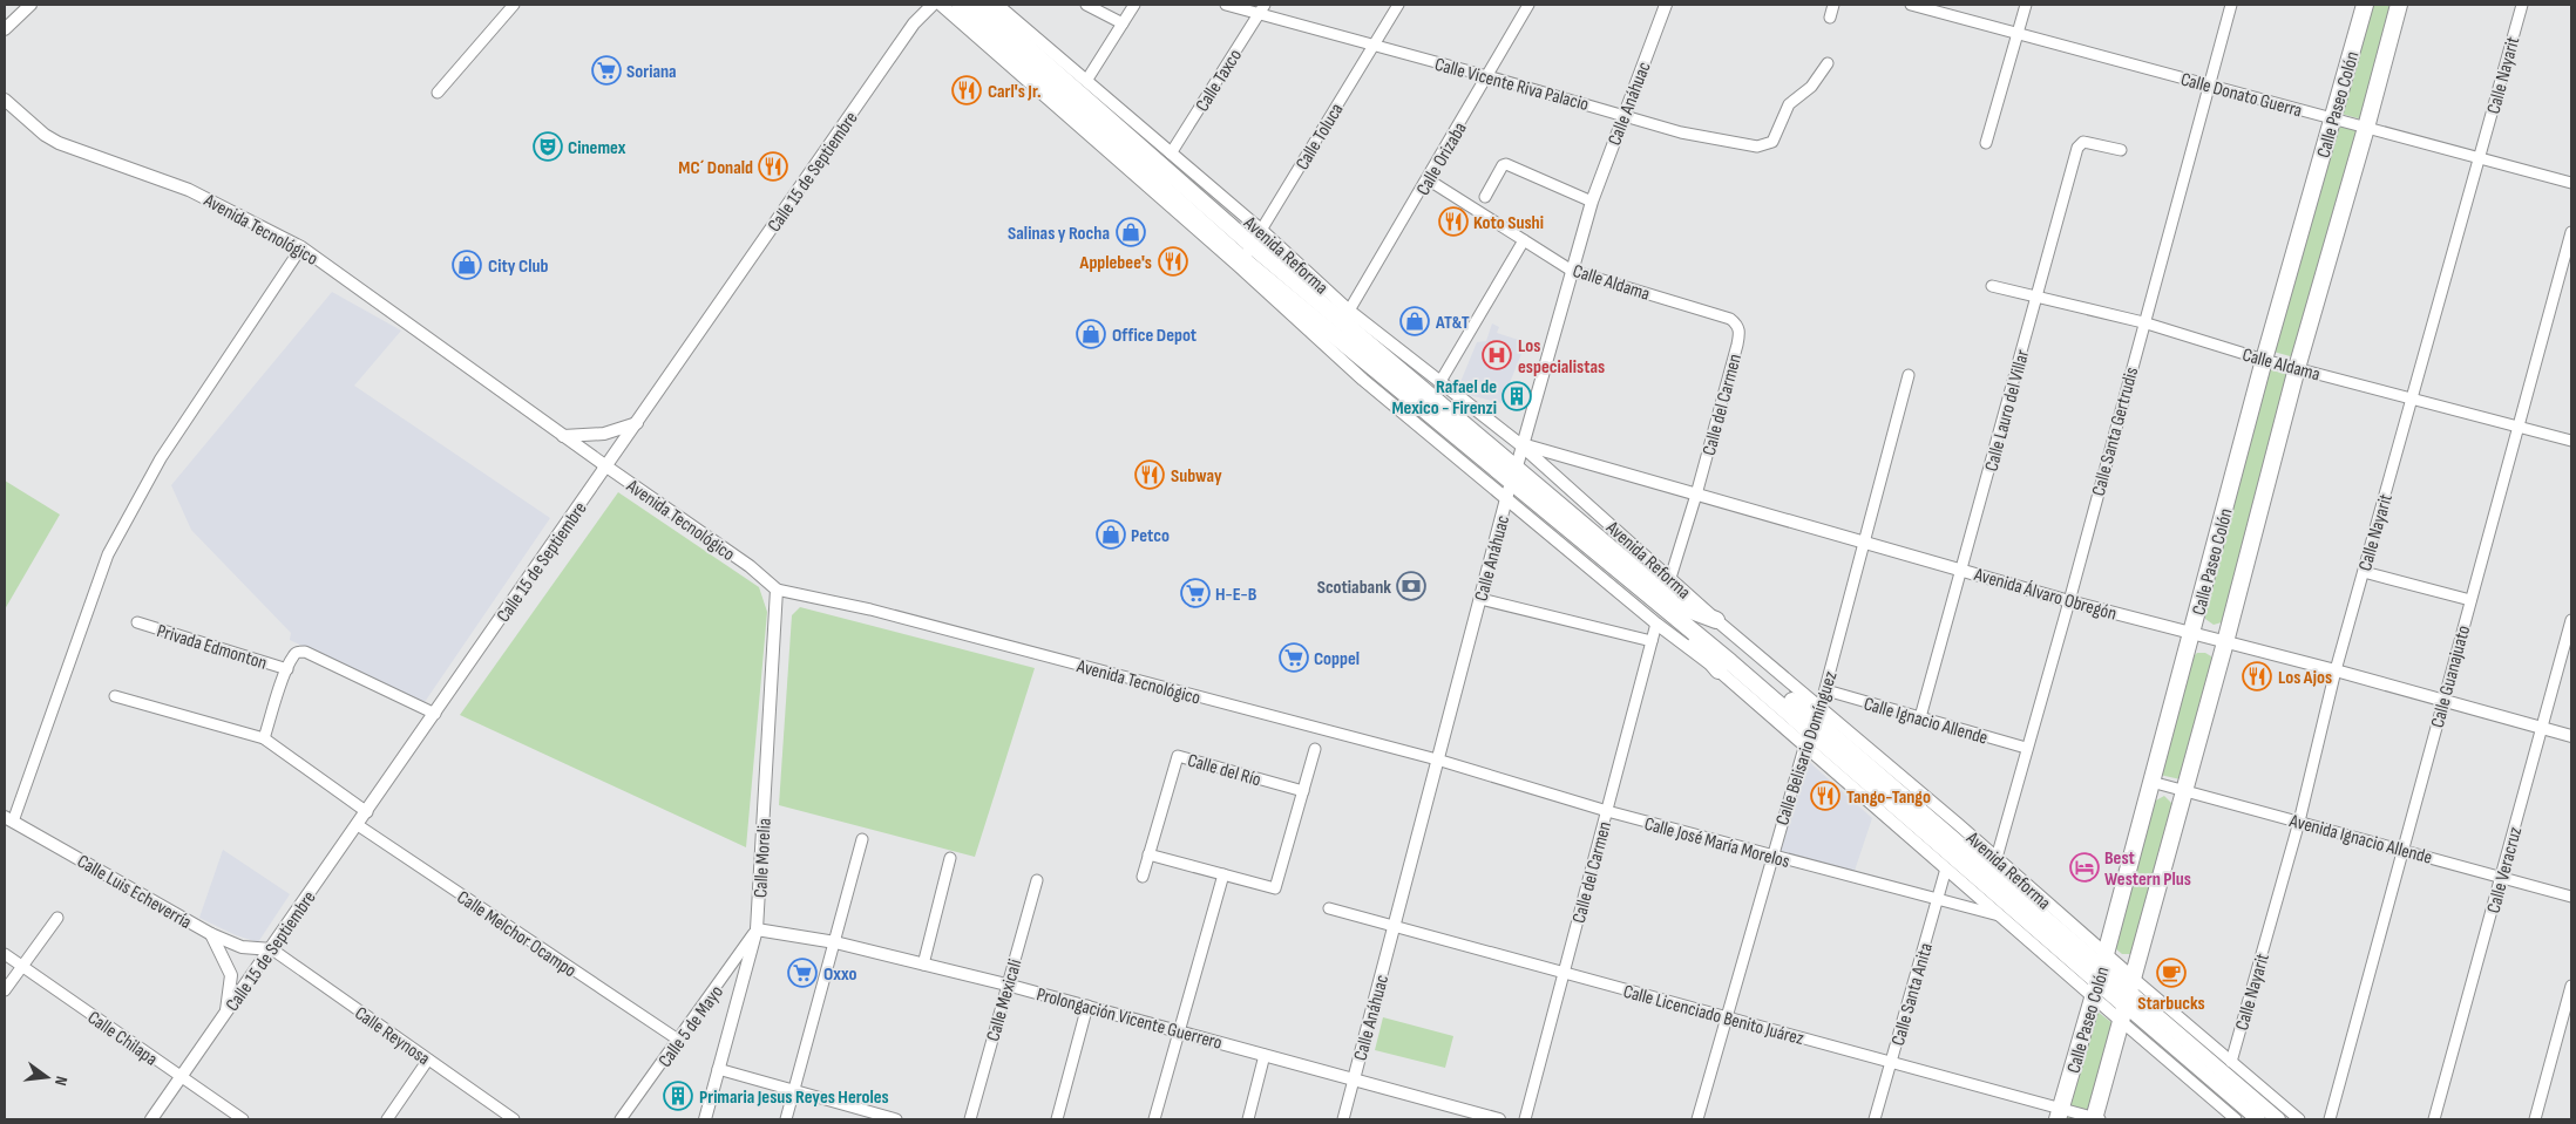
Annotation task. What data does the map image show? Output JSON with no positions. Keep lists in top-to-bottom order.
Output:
{
  "streets": {
    "main road": ["Calle Paseo Colón", "Avenida Reforma"],
    "street": [
      "Calle Nayarit",
      "Calle Taxco",
      "Calle Vicente Riva Palacio",
      "Calle Donato Guerra",
      "Calle Anáhuac",
      "Calle Toluca",
      "Calle Orizaba",
      "Calle 15 de Septiembre",
      "Avenida Tecnológico",
      "Calle Aldama",
      "Calle del Carmen",
      "Calle Lauro del Villar",
      "Calle Santa Gertrudis",
      "Avenida Álvaro Obregón",
      "Privada Edmonton",
      "Calle Guanajuato",
      "Calle Ignacio Allende",
      "Calle Belisario Domínguez",
      "Calle del Río",
      "Avenida Ignacio Allende",
      "Calle José María Morelos",
      "Calle Morelia",
      "Calle Veracruz",
      "Calle Luis Echeverría",
      "Calle Melchor Ocampo",
      "Calle Santa Anita",
      "Calle Mexicali",
      "Calle Licenciado Benito Juárez",
      "Prolongación Vicente Guerrero",
      "Calle 5 de Mayo",
      "Calle Reynosa",
      "Calle Chilapa"
    ]
  },
  "crossings": [
    ["Calle Nayarit", "Calle Donato Guerra"],
    ["Calle Nayarit", "Avenida Reforma"],
    ["Calle Nayarit", "Calle Aldama"],
    ["Calle Nayarit", "Avenida Álvaro Obregón"],
    ["Calle Nayarit", "Avenida Ignacio Allende"],
    ["Calle Taxco", "Calle Vicente Riva Palacio"],
    ["Calle Taxco", "Avenida Reforma"],
    ["Calle Vicente Riva Palacio", "Calle Anáhuac"],
    ["Calle Vicente Riva Palacio", "Calle Toluca"],
    ["Calle Vicente Riva Palacio", "Calle Orizaba"],
    ["Calle Donato Guerra", "Calle Paseo Colón"],
    ["Calle Donato Guerra", "Calle Santa Gertrudis"],
    ["Calle Anáhuac", "Avenida Tecnológico"],
    ["Calle Anáhuac", "Avenida Reforma"],
    ["Calle Anáhuac", "Calle Aldama"],
    ["Calle Anáhuac", "Avenida Álvaro Obregón"],
    ["Calle Anáhuac", "Calle José María Morelos"],
    ["Calle Anáhuac", "Calle Licenciado Benito Juárez"],
    ["Calle Anáhuac", "Prolongación Vicente Guerrero"],
    ["Calle Paseo Colón", "Avenida Reforma"],
    ["Calle Paseo Colón", "Calle Aldama"],
    ["Calle Paseo Colón", "Avenida Álvaro Obregón"],
    ["Calle Paseo Colón", "Avenida Ignacio Allende"],
    ["Calle Paseo Colón", "Calle Licenciado Benito Juárez"],
    ["Calle Toluca", "Avenida Reforma"],
    ["Calle Orizaba", "Avenida Reforma"],
    ["Calle Orizaba", "Calle Aldama"],
    ["Calle 15 de Septiembre", "Avenida Tecnológico"],
    ["Calle 15 de Septiembre", "Calle Luis Echeverría"],
    ["Calle 15 de Septiembre", "Calle Melchor Ocampo"],
    ["Calle 15 de Septiembre", "Calle Reynosa"],
    ["Calle 15 de Septiembre", "Calle Chilapa"],
    ["Avenida Tecnológico", "Calle José María Morelos"],
    ["Avenida Tecnológico", "Calle Morelia"],
    ["Avenida Reforma", "Calle del Carmen"],
    ["Avenida Reforma", "Calle Santa Gertrudis"],
    ["Avenida Reforma", "Avenida Álvaro Obregón"],
    ["Avenida Reforma", "Calle Belisario Domínguez"],
    ["Avenida Reforma", "Calle José María Morelos"],
    ["Avenida Reforma", "Calle Santa Anita"],
    ["Calle Aldama", "Calle del Carmen"],
    ["Calle Aldama", "Calle Lauro del Villar"],
    ["Calle Aldama", "Calle Santa Gertrudis"],
    ["Calle Aldama", "Calle Guanajuato"],
    ["Calle del Carmen", "Avenida Álvaro Obregón"],
    ["Calle del Carmen", "Calle José María Morelos"],
    ["Calle del Carmen", "Calle Licenciado Benito Juárez"],
    ["Calle Lauro del Villar", "Avenida Álvaro Obregón"],
    ["Calle Lauro del Villar", "Calle Ignacio Allende"],
    ["Calle Santa Gertrudis", "Avenida Álvaro Obregón"],
    ["Calle Santa Gertrudis", "Calle Ignacio Allende"],
    ["Avenida Álvaro Obregón", "Calle Guanajuato"],
    ["Avenida Álvaro Obregón", "Calle Belisario Domínguez"],
    ["Avenida Álvaro Obregón", "Calle Veracruz"],
    ["Calle Guanajuato", "Avenida Ignacio Allende"],
    ["Calle Ignacio Allende", "Calle Belisario Domínguez"],
    ["Calle Belisario Domínguez", "Calle José María Morelos"],
    ["Calle Belisario Domínguez", "Calle Licenciado Benito Juárez"],
    ["Avenida Ignacio Allende", "Calle Veracruz"],
    ["Calle José María Morelos", "Calle Santa Anita"],
    ["Calle Morelia", "Prolongación Vicente Guerrero"],
    ["Calle Morelia", "Calle 5 de Mayo"],
    ["Calle Luis Echeverría", "Calle Reynosa"],
    ["Calle Melchor Ocampo", "Calle 5 de Mayo"],
    ["Calle Santa Anita", "Calle Licenciado Benito Juárez"],
    ["Calle Mexicali", "Prolongación Vicente Guerrero"],
    ["Prolongación Vicente Guerrero", "Calle 5 de Mayo"]
  ],
  "places": {
    "supermarket": [
      "Soriana",
      "H-E-B",
      "Coppel",
      "Oxxo"
    ],
    "restaurant": [
      "Carl's Jr.",
      "MC´ Donald",
      "Koto Sushi",
      "Applebee's",
      "Subway",
      "Los Ajos",
      "Tango-Tango"
    ],
    "theatre": ["Cinemex"],
    "shop": [
      "Salinas y Rocha",
      "City Club",
      "AT&T",
      "Office Depot",
      "Petco"
    ],
    "hospital": ["Los especialistas"],
    "building": ["Rafael de Mexico - Firenzi", "Primaria Jesus Reyes Heroles"],
    "bank": ["Scotiabank"],
    "hotel": ["Best Western Plus"],
    "cafe": ["Starbucks"]
  },
  "north": "right"
}
